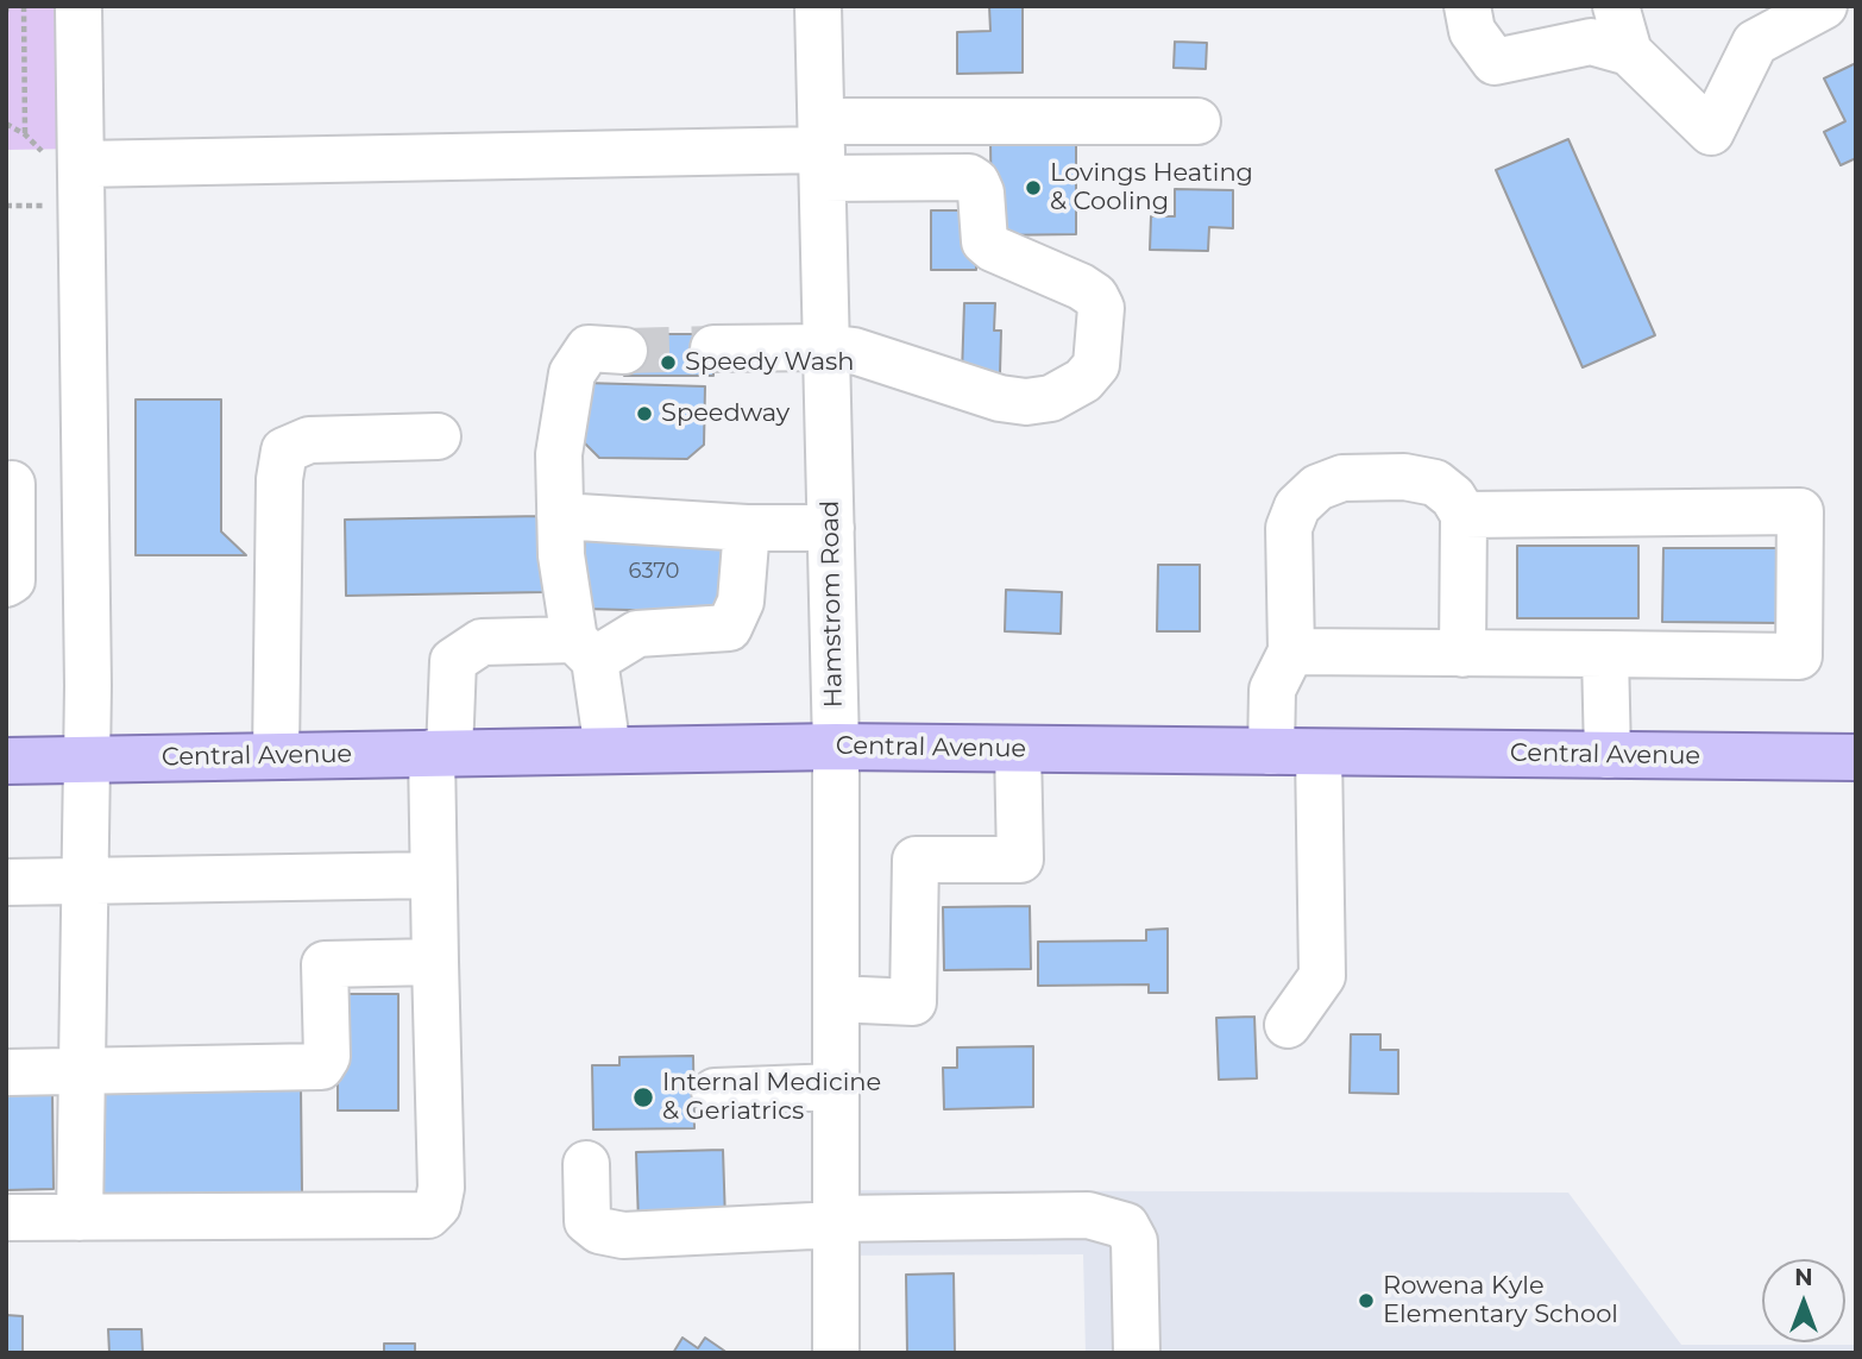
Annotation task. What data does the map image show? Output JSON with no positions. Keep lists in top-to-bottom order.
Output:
{
  "streets": {
    "main road": ["Central Avenue"],
    "street": ["Hamstrom Road"]
  },
  "crossings": [
    ["Hamstrom Road", "Central Avenue"]
  ],
  "places": [
    "Lovings Heating & Cooling",
    "Speedy Wash",
    "Speedway",
    "Internal Medicine & Geriatrics",
    "Rowena Kyle Elementary School"
  ],
  "house_numbers": ["6370"],
  "north": "top"
}
